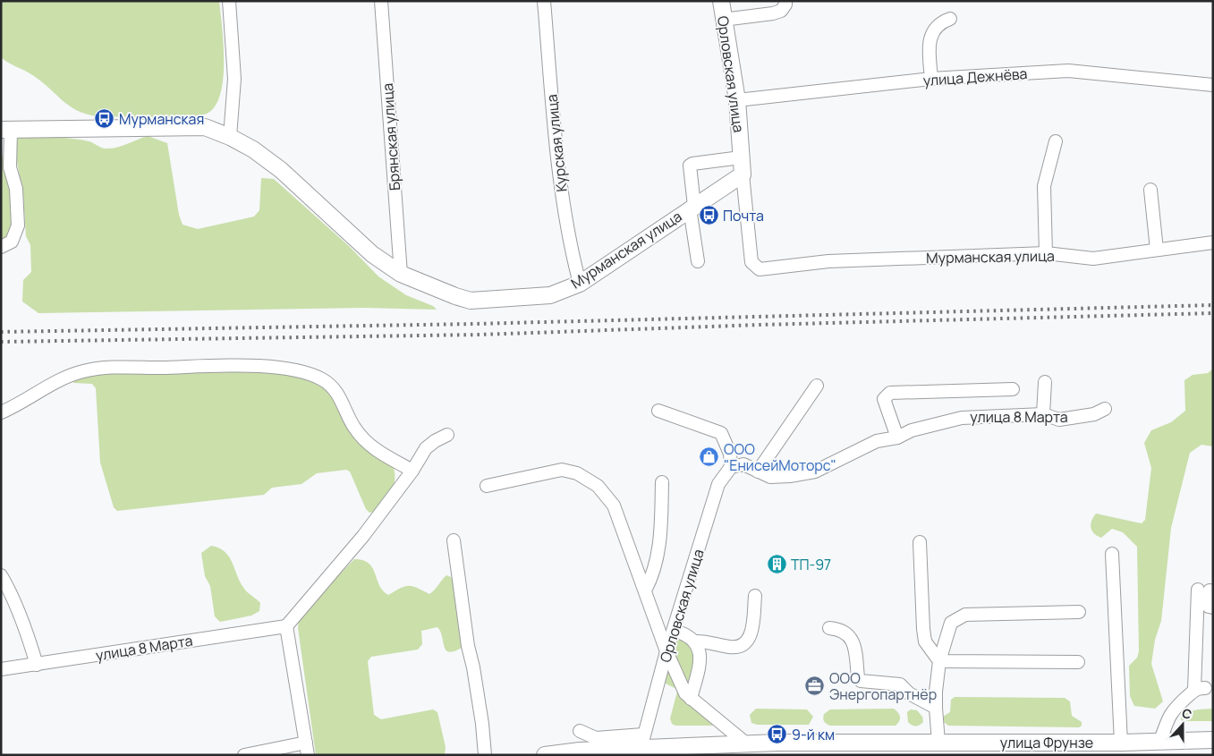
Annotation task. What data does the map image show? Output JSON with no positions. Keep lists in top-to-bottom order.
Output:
{
  "streets": {
    "main road": ["Орловская улица", "Мурманская улица", "улица Фрунзе"],
    "street": [
      "улица Дежнёва",
      "Брянская улица",
      "Курская улица",
      "улица 8 Марта"
    ]
  },
  "crossings": [
    ["Орловская улица", "улица Дежнёва"],
    ["Орловская улица", "Мурманская улица"],
    ["Орловская улица", "улица 8 Марта"],
    ["Орловская улица", "улица Фрунзе"],
    ["Брянская улица", "Мурманская улица"],
    ["Курская улица", "Мурманская улица"]
  ],
  "places": {
    "bus stop": ["Мурманская", "Почта", "9-й км"],
    "shop": ["ООО \"ЕнисейМоторс\""],
    "building": ["ТП-97"],
    "office": ["ООО Энергопартнёр"]
  },
  "north": "top"
}
